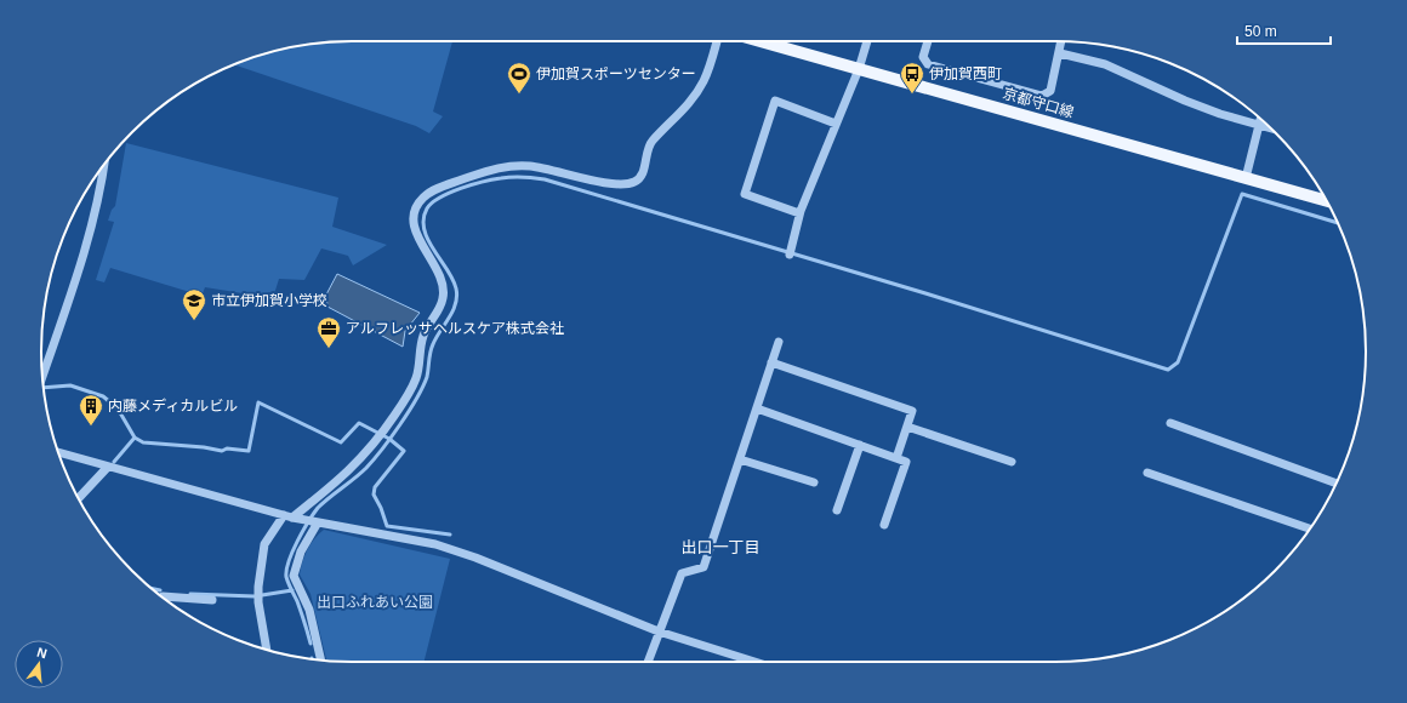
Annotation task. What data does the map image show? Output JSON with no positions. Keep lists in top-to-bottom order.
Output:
{
  "streets": {
    "main road": ["京都守口線"]
  },
  "districts": ["出口一丁目"],
  "parks": ["出口ふれあい公園"],
  "places": {
    "sports": ["伊加賀スポーツセンター"],
    "bus stop": ["伊加賀西町"],
    "school or university": ["市立伊加賀小学校"],
    "office": ["アルフレッサヘルスケア株式会社"],
    "building": ["内藤メディカルビル"]
  },
  "scale_bar": "50 m",
  "north": "top"
}
